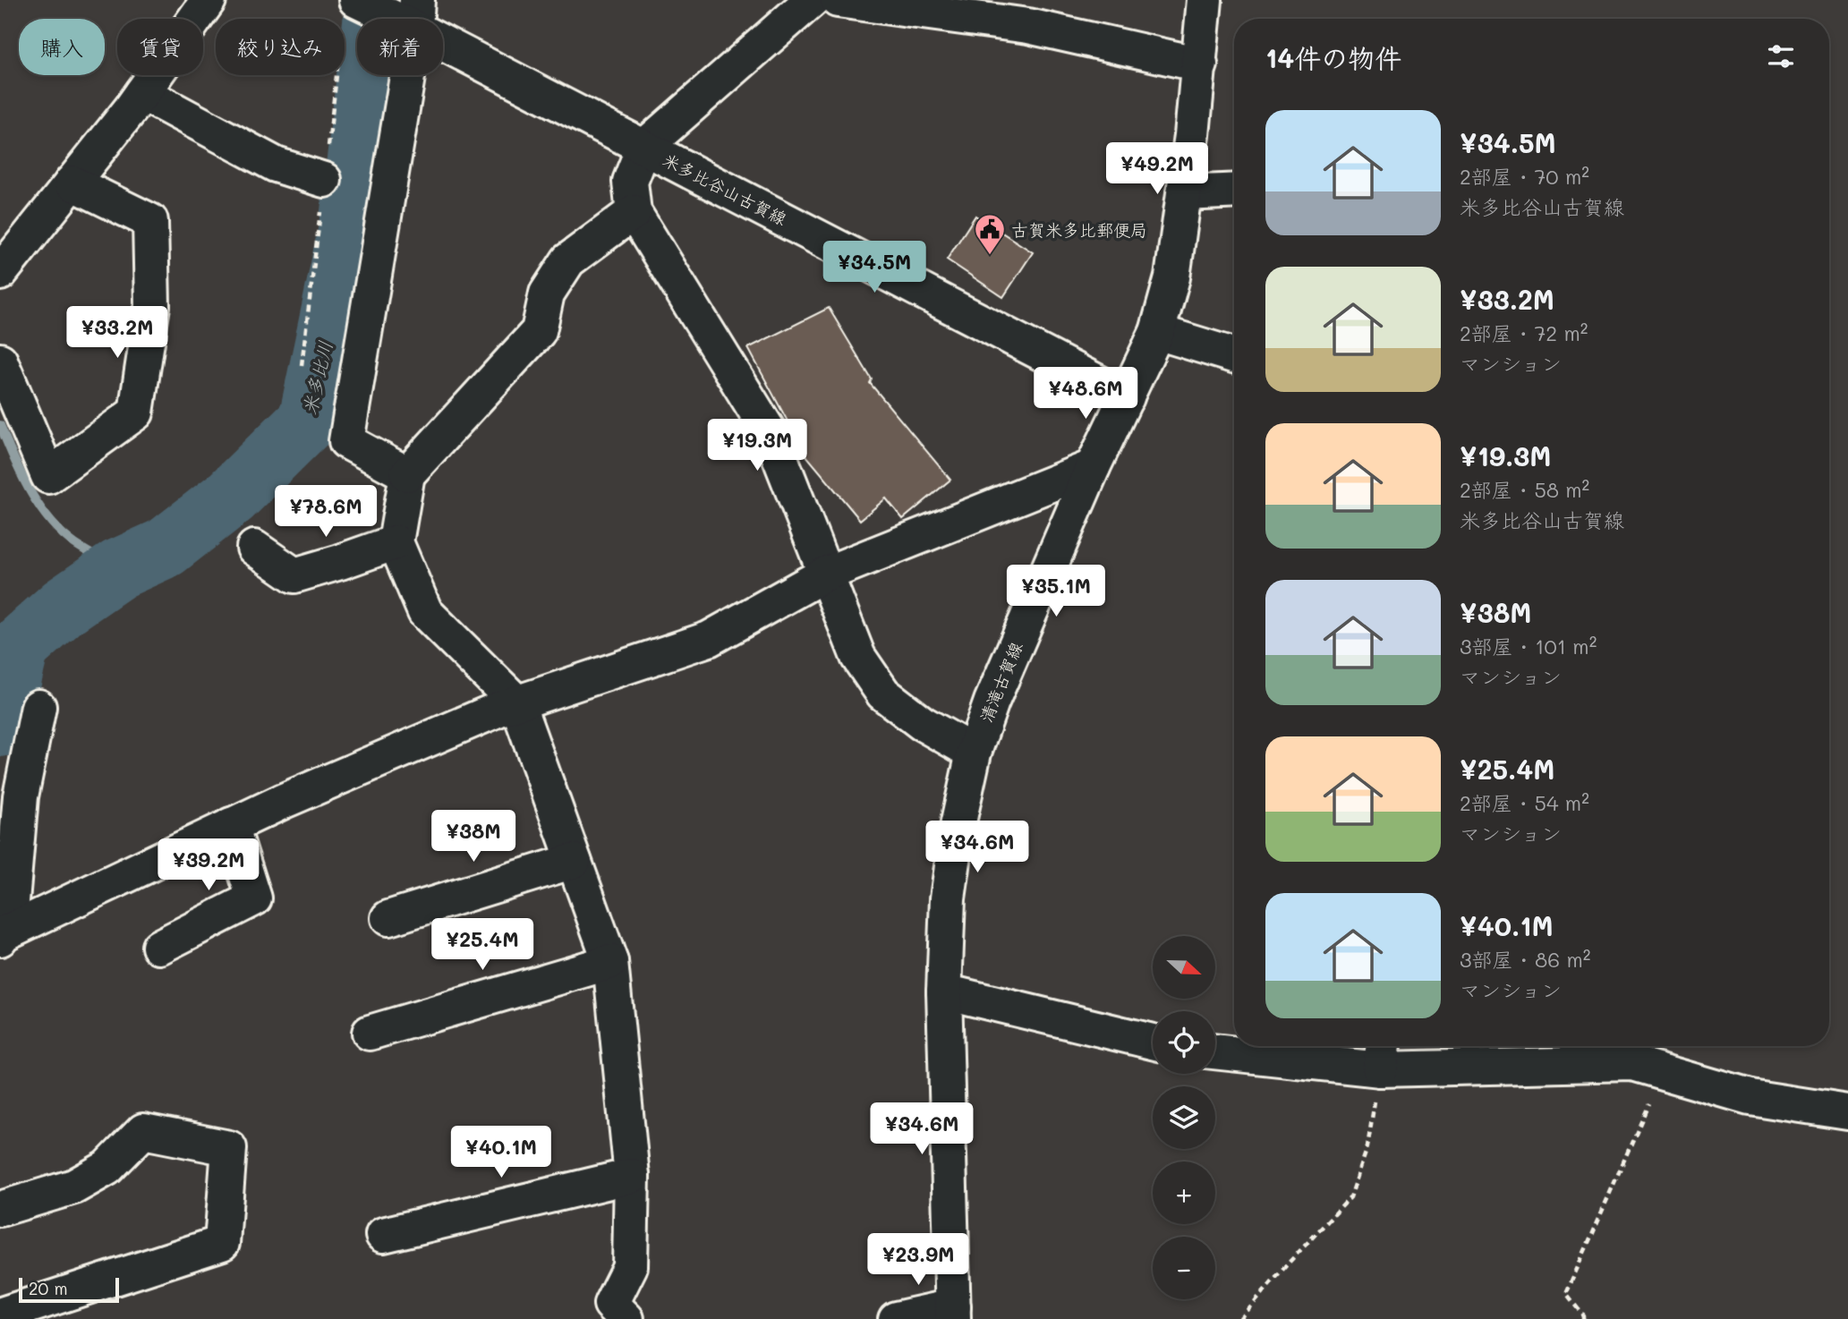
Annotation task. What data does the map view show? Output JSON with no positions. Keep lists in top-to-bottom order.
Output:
{
  "streets": {
    "street": ["米多比谷山古賀線", "清滝古賀線"]
  },
  "crossings": [
    ["米多比谷山古賀線", "清滝古賀線"]
  ],
  "water": ["米多比川"],
  "places": {
    "public building": ["古賀米多比郵便局"]
  },
  "scale_bar": "20 m",
  "north": "right",
  "page": {
    "chip": [
      "購入",
      "賃貸",
      "絞り込み",
      "新着"
    ],
    "heading": "14件の物件",
    "list": [
      {
        "name": "¥34.5M",
        "note": "2部屋 · 70 m² · 米多比谷山古賀線"
      },
      {
        "name": "¥33.2M",
        "note": "2部屋 · 72 m² · マンション"
      },
      {
        "name": "¥19.3M",
        "note": "2部屋 · 58 m² · 米多比谷山古賀線"
      },
      {
        "name": "¥38M",
        "note": "3部屋 · 101 m² · マンション"
      },
      {
        "name": "¥25.4M",
        "note": "2部屋 · 54 m² · マンション"
      },
      {
        "name": "¥40.1M",
        "note": "3部屋 · 86 m² · マンション"
      }
    ],
    "price": [
      "¥49.2M",
      "¥34.5M",
      "¥33.2M",
      "¥48.6M",
      "¥19.3M",
      "¥78.6M",
      "¥35.1M",
      "¥38M",
      "¥34.6M",
      "¥39.2M",
      "¥25.4M",
      "¥34.6M",
      "¥40.1M",
      "¥23.9M"
    ],
    "map_buttons": ["+", "−"],
    "scale": "20 m"
  }
}
